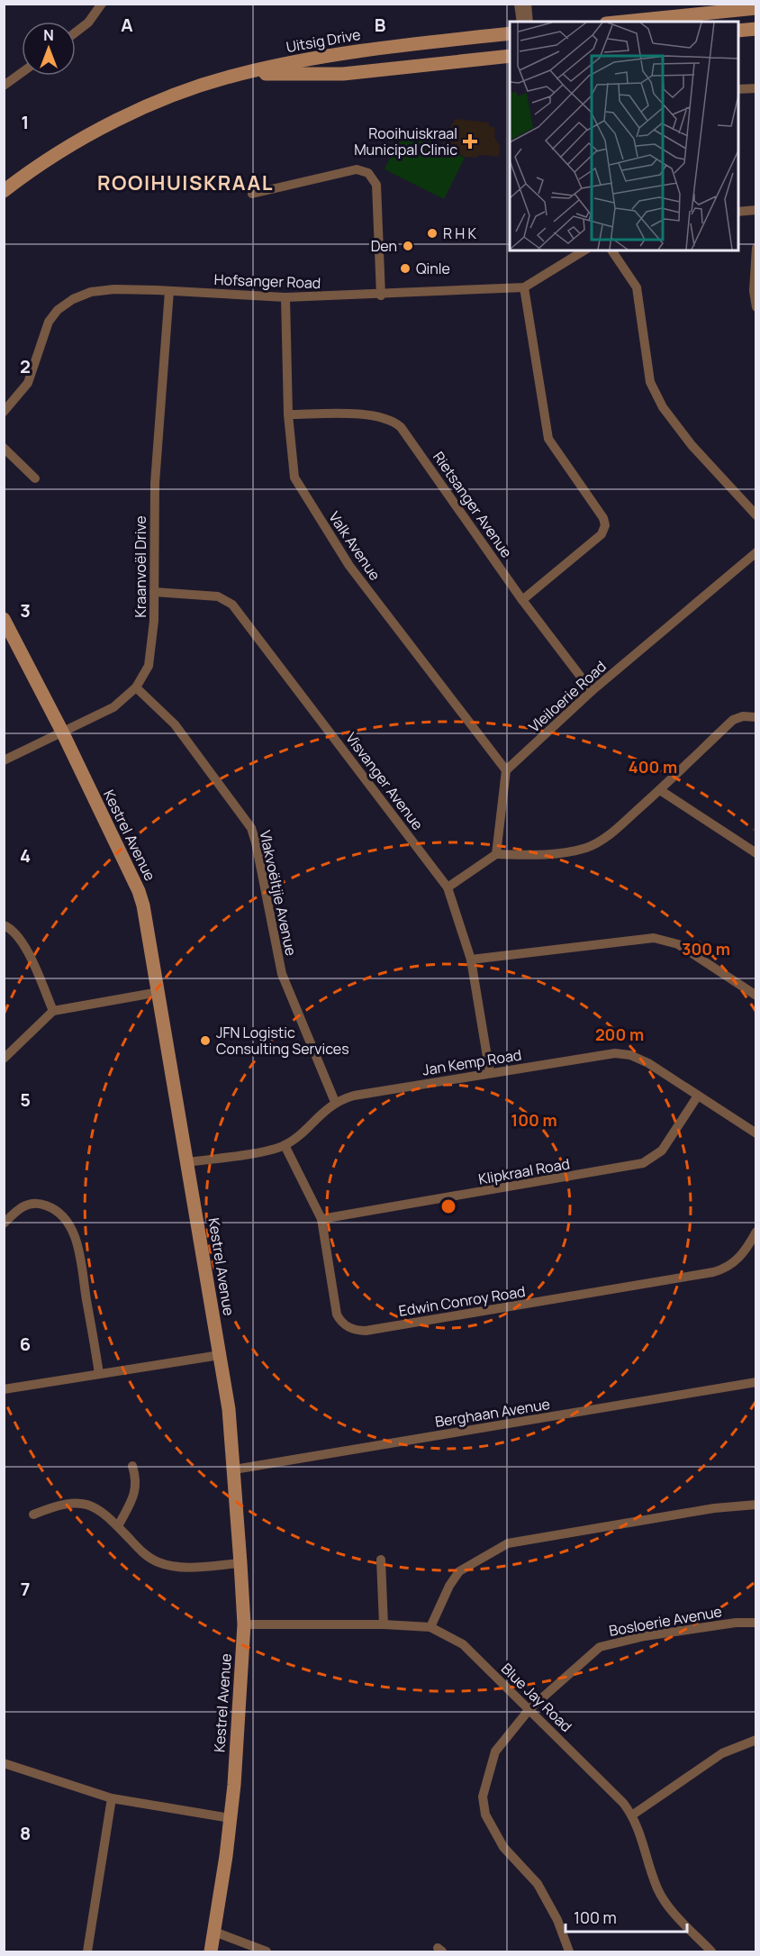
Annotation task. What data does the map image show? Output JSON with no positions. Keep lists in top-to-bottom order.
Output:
{
  "streets": {
    "street": [
      "Uitsig Drive",
      "Hofsanger Road",
      "Rietsanger Avenue",
      "Valk Avenue",
      "Kraanvoël Drive",
      "Vleiloerie Road",
      "Visvanger Avenue",
      "Kestrel Avenue",
      "Vlakvoëltjie Avenue",
      "Jan Kemp Road",
      "Klipkraal Road",
      "Edwin Conroy Road",
      "Berghaan Avenue",
      "Bosloerie Avenue",
      "Blue Jay Road"
    ]
  },
  "crossings": [
    ["Hofsanger Road", "Valk Avenue"],
    ["Hofsanger Road", "Kraanvoël Drive"],
    ["Rietsanger Avenue", "Valk Avenue"],
    ["Rietsanger Avenue", "Vleiloerie Road"],
    ["Valk Avenue", "Vleiloerie Road"],
    ["Kraanvoël Drive", "Visvanger Avenue"],
    ["Kraanvoël Drive", "Kestrel Avenue"],
    ["Kraanvoël Drive", "Vlakvoëltjie Avenue"],
    ["Visvanger Avenue", "Jan Kemp Road"],
    ["Kestrel Avenue", "Berghaan Avenue"],
    ["Kestrel Avenue", "Blue Jay Road"],
    ["Vlakvoëltjie Avenue", "Jan Kemp Road"],
    ["Jan Kemp Road", "Klipkraal Road"],
    ["Jan Kemp Road", "Edwin Conroy Road"],
    ["Klipkraal Road", "Edwin Conroy Road"],
    ["Bosloerie Avenue", "Blue Jay Road"]
  ],
  "districts": ["ROOIHUISKRAAL"],
  "places": {
    "health": ["Rooihuiskraal Municipal Clinic"],
    "other": [
      "R H K",
      "Den",
      "Qinle",
      "JFN Logistic Consulting Services"
    ]
  },
  "scale_bar": "100 m",
  "north": "top",
  "grid": {
    "columns": ["A", "B"],
    "rows": [
      "1",
      "2",
      "3",
      "4",
      "5",
      "6",
      "7",
      "8"
    ]
  },
  "rings": [
    "400 m",
    "300 m",
    "200 m",
    "100 m"
  ]
}
